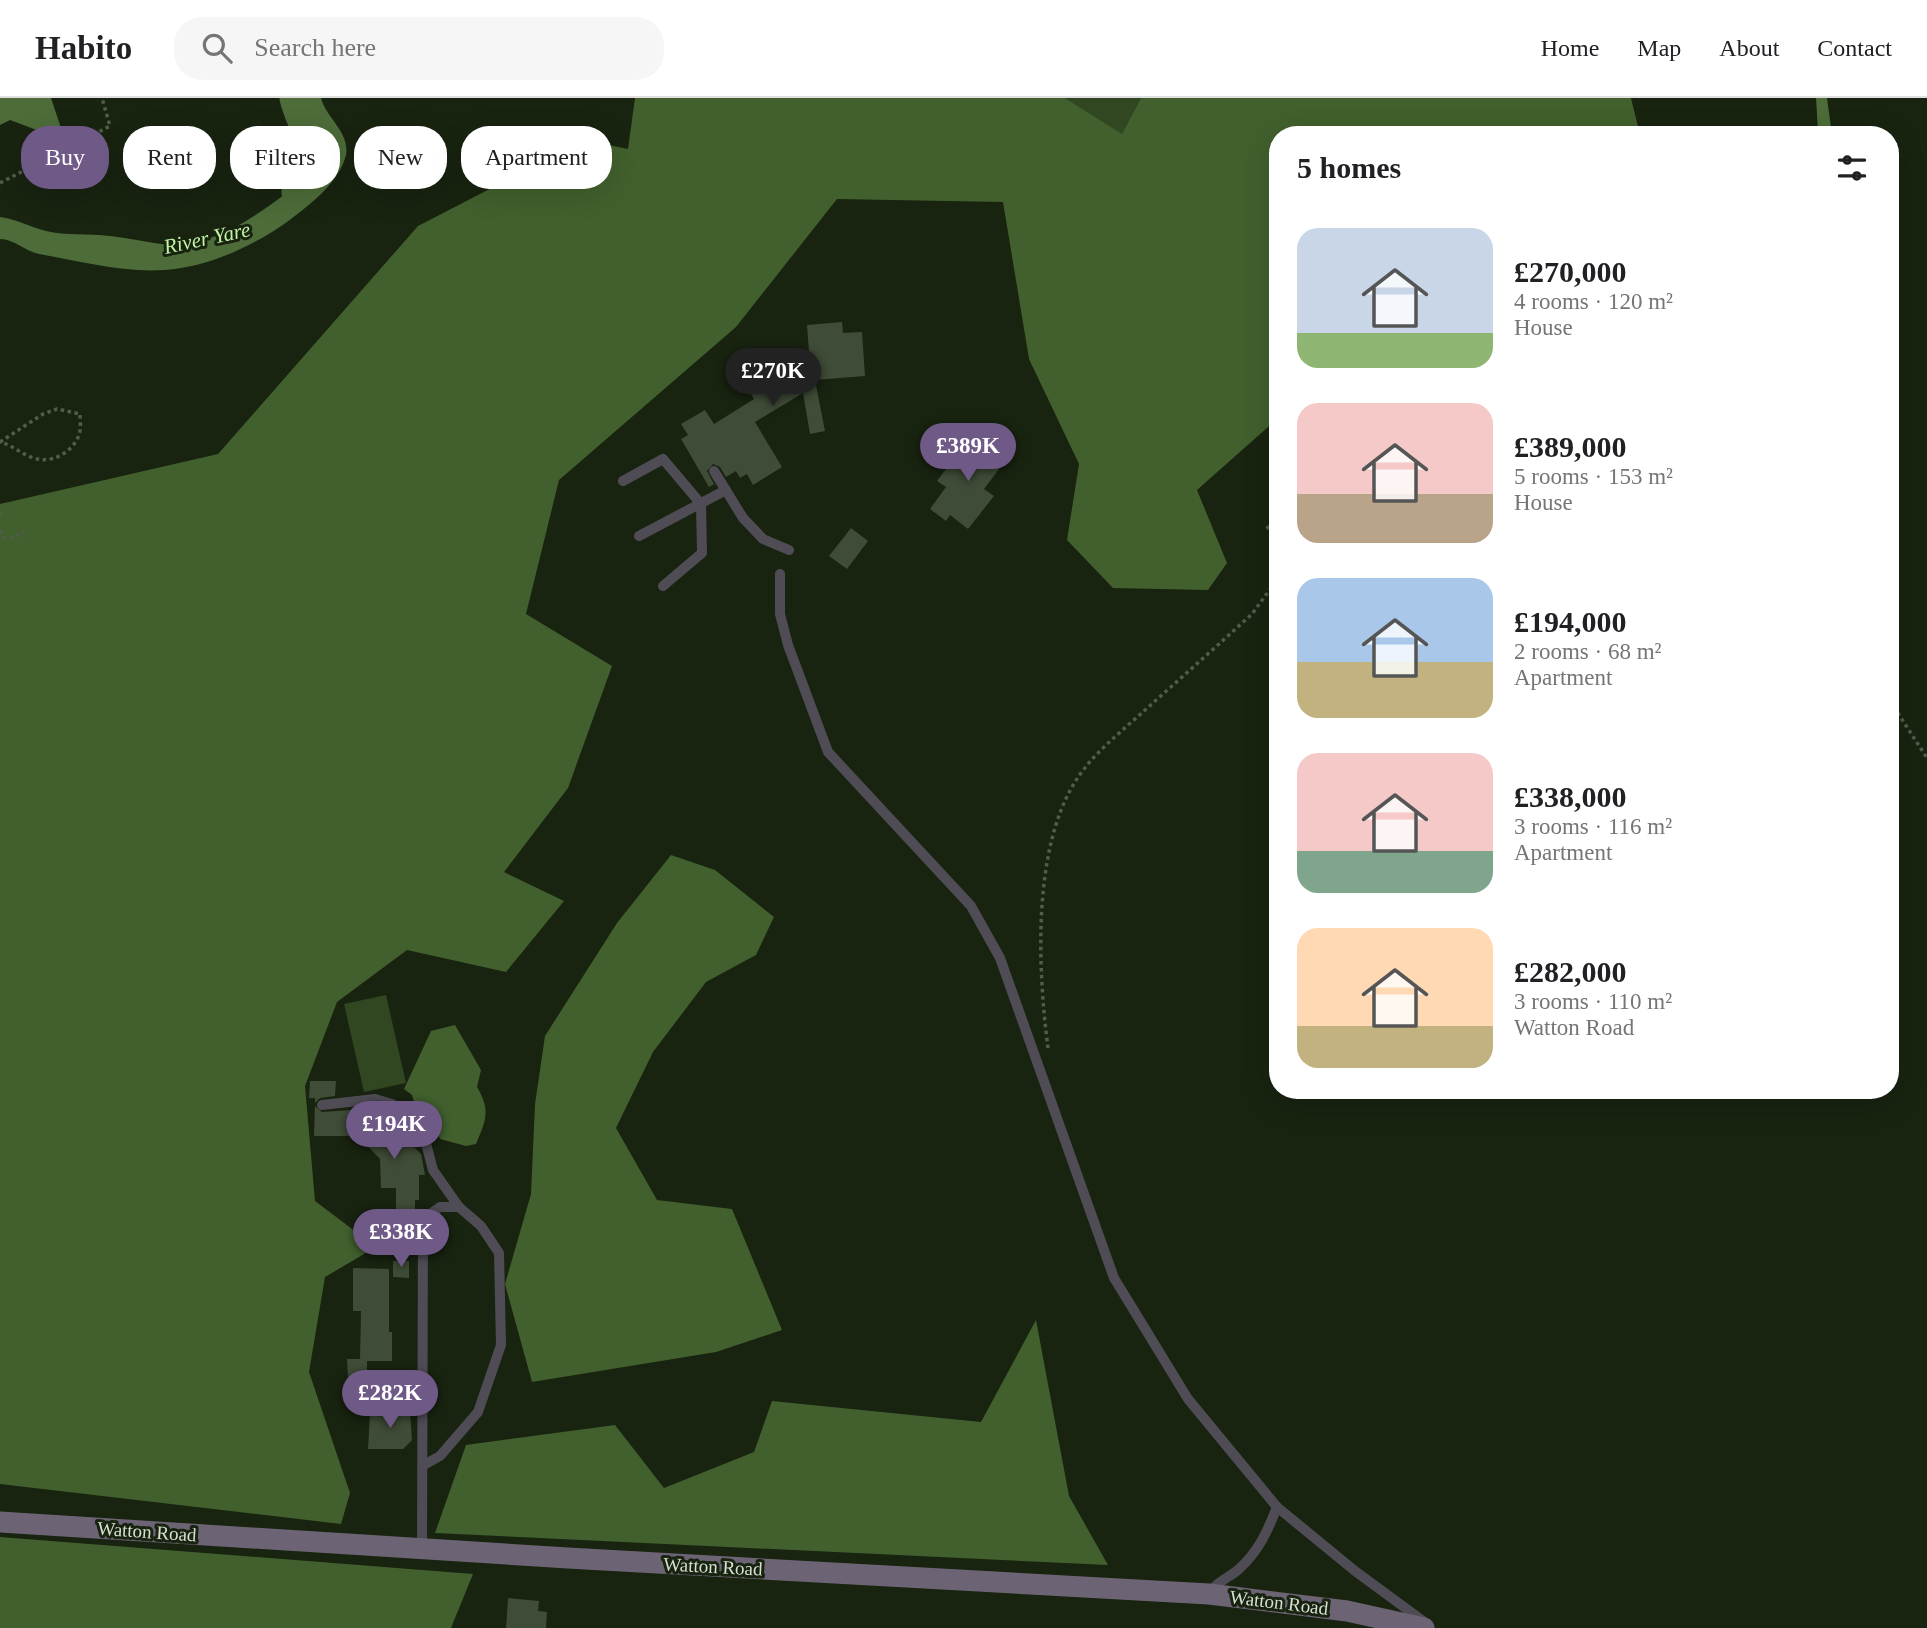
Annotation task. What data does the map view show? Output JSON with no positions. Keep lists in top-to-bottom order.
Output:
{
  "streets": {
    "main road": ["Watton Road"]
  },
  "water": ["River Yare"],
  "page": {
    "header": "Habito",
    "search": "Search here",
    "nav": [
      "Home",
      "Map",
      "About",
      "Contact"
    ],
    "chip": [
      "Buy",
      "Rent",
      "Filters",
      "New",
      "Apartment"
    ],
    "heading": "5 homes",
    "list": [
      {
        "name": "£270,000",
        "note": "4 rooms · 120 m² · House"
      },
      {
        "name": "£389,000",
        "note": "5 rooms · 153 m² · House"
      },
      {
        "name": "£194,000",
        "note": "2 rooms · 68 m² · Apartment"
      },
      {
        "name": "£338,000",
        "note": "3 rooms · 116 m² · Apartment"
      },
      {
        "name": "£282,000",
        "note": "3 rooms · 110 m² · Watton Road"
      }
    ],
    "price": [
      "£270K",
      "£389K",
      "£194K",
      "£338K",
      "£282K"
    ]
  }
}
